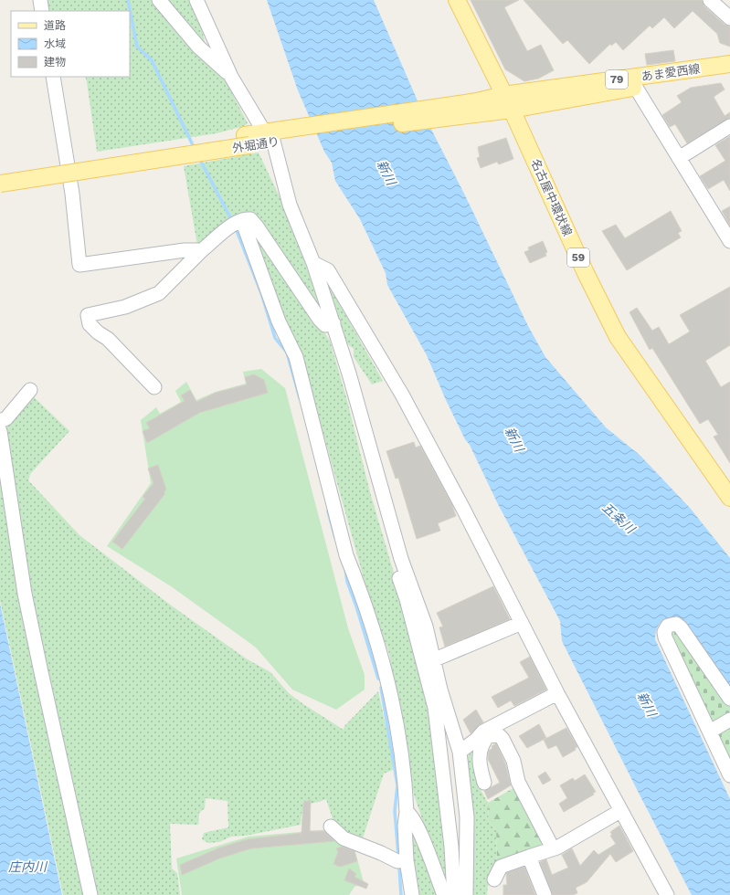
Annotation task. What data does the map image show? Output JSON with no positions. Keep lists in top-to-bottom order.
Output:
{
  "streets": {
    "main road": [
      "あま愛西線",
      "79",
      "外堀通り",
      "名古屋中環状線",
      "59"
    ]
  },
  "crossings": [
    ["あま愛西線", "外堀通り"],
    ["あま愛西線", "名古屋中環状線"],
    ["外堀通り", "名古屋中環状線"]
  ],
  "water": ["新川", "五条川", "庄内川"],
  "legend": ["道路", "水域", "建物"]
}
